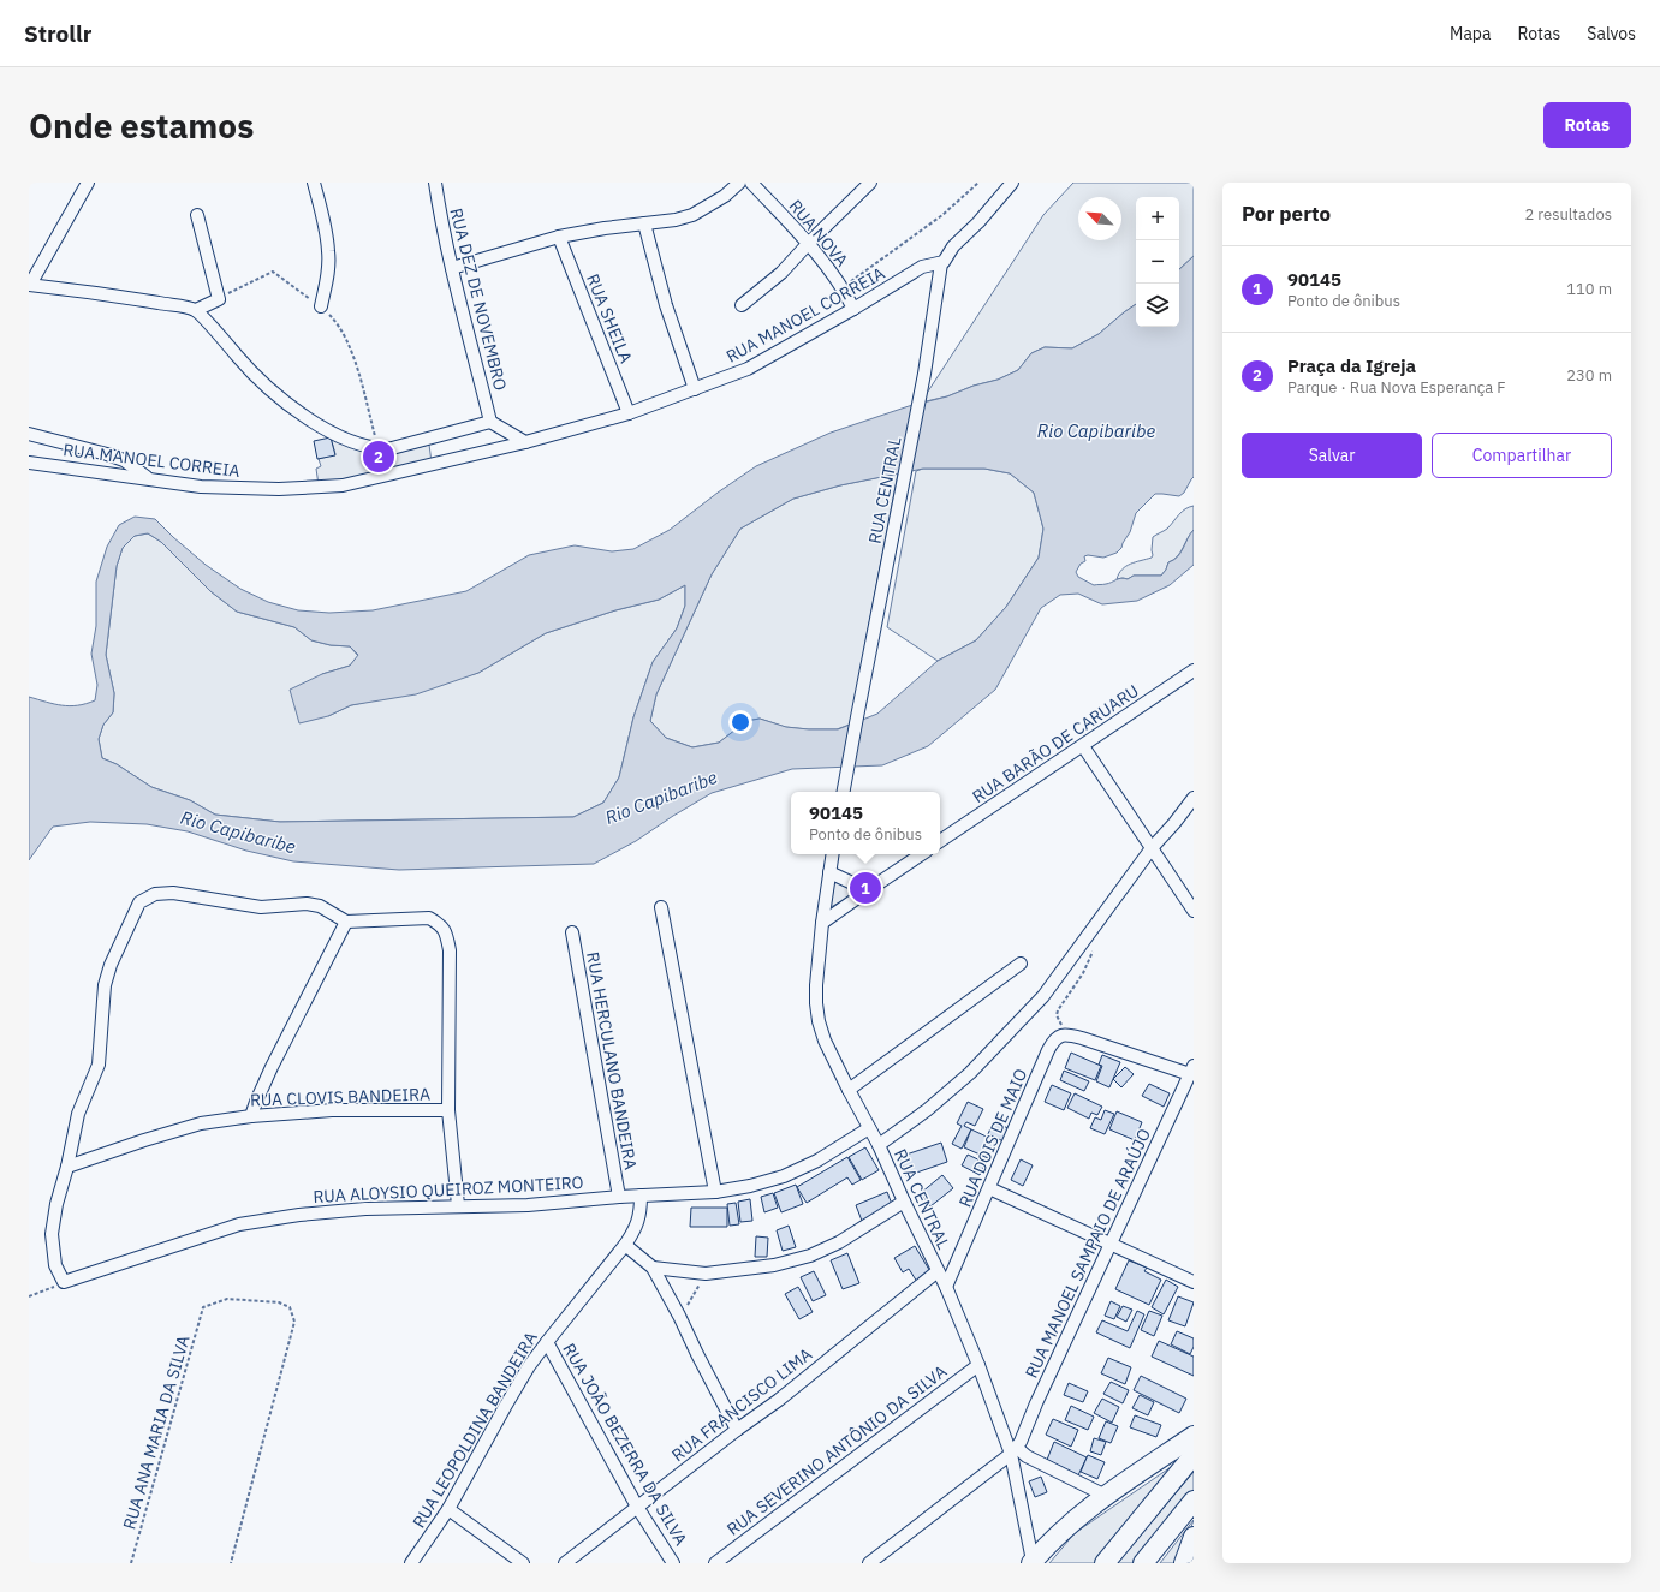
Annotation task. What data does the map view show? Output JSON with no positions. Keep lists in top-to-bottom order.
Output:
{
  "streets": {
    "street": [
      "RUA NOVA",
      "RUA DEZ DE NOVEMBRO",
      "RUA MANOEL CORREIA",
      "RUA SHEILA",
      "RUA CENTRAL",
      "RUA BARÃO DE CARUARU",
      "RUA HERCULANO BANDEIRA",
      "RUA CLOVIS BANDEIRA",
      "RUA DOIS DE MAIO",
      "RUA ALOYSIO QUEIROZ MONTEIRO",
      "RUA MANOEL SAMPAIO DE ARAÚJO",
      "RUA FRANCISCO LIMA",
      "RUA LEOPOLDINA BANDEIRA",
      "RUA JOÃO BEZERRA DA SILVA",
      "RUA SEVERINO ANTÔNIO DA SILVA"
    ],
    "path": ["RUA ANA MARIA DA SILVA"]
  },
  "crossings": [
    ["RUA NOVA", "RUA MANOEL CORREIA"],
    ["RUA MANOEL CORREIA", "RUA SHEILA"],
    ["RUA MANOEL CORREIA", "RUA CENTRAL"],
    ["RUA CENTRAL", "RUA DOIS DE MAIO"],
    ["RUA CENTRAL", "RUA ALOYSIO QUEIROZ MONTEIRO"],
    ["RUA CENTRAL", "RUA MANOEL SAMPAIO DE ARAÚJO"],
    ["RUA CENTRAL", "RUA FRANCISCO LIMA"],
    ["RUA CENTRAL", "RUA SEVERINO ANTÔNIO DA SILVA"],
    ["RUA HERCULANO BANDEIRA", "RUA ALOYSIO QUEIROZ MONTEIRO"],
    ["RUA ALOYSIO QUEIROZ MONTEIRO", "RUA LEOPOLDINA BANDEIRA"],
    ["RUA FRANCISCO LIMA", "RUA JOÃO BEZERRA DA SILVA"],
    ["RUA LEOPOLDINA BANDEIRA", "RUA JOÃO BEZERRA DA SILVA"]
  ],
  "water": ["Rio Capibaribe"],
  "north": "top left",
  "page": {
    "header": "Strollr",
    "nav": ["Mapa", "Rotas", "Salvos"],
    "buttons": [
      "Rotas",
      ["Salvar", "Compartilhar"]
    ],
    "title": "Onde estamos",
    "heading": ["Por perto", "2 resultados"],
    "map_buttons": ["+", "−"],
    "list": [
      {
        "mark": "1",
        "name": "90145",
        "note": "Ponto de ônibus",
        "value": "110 m"
      },
      {
        "mark": "2",
        "name": "Praça da Igreja",
        "note": "Parque · Rua Nova Esperança F",
        "value": "230 m"
      }
    ],
    "pins": ["2", "1"],
    "popup": ["90145", "Ponto de ônibus"]
  }
}
